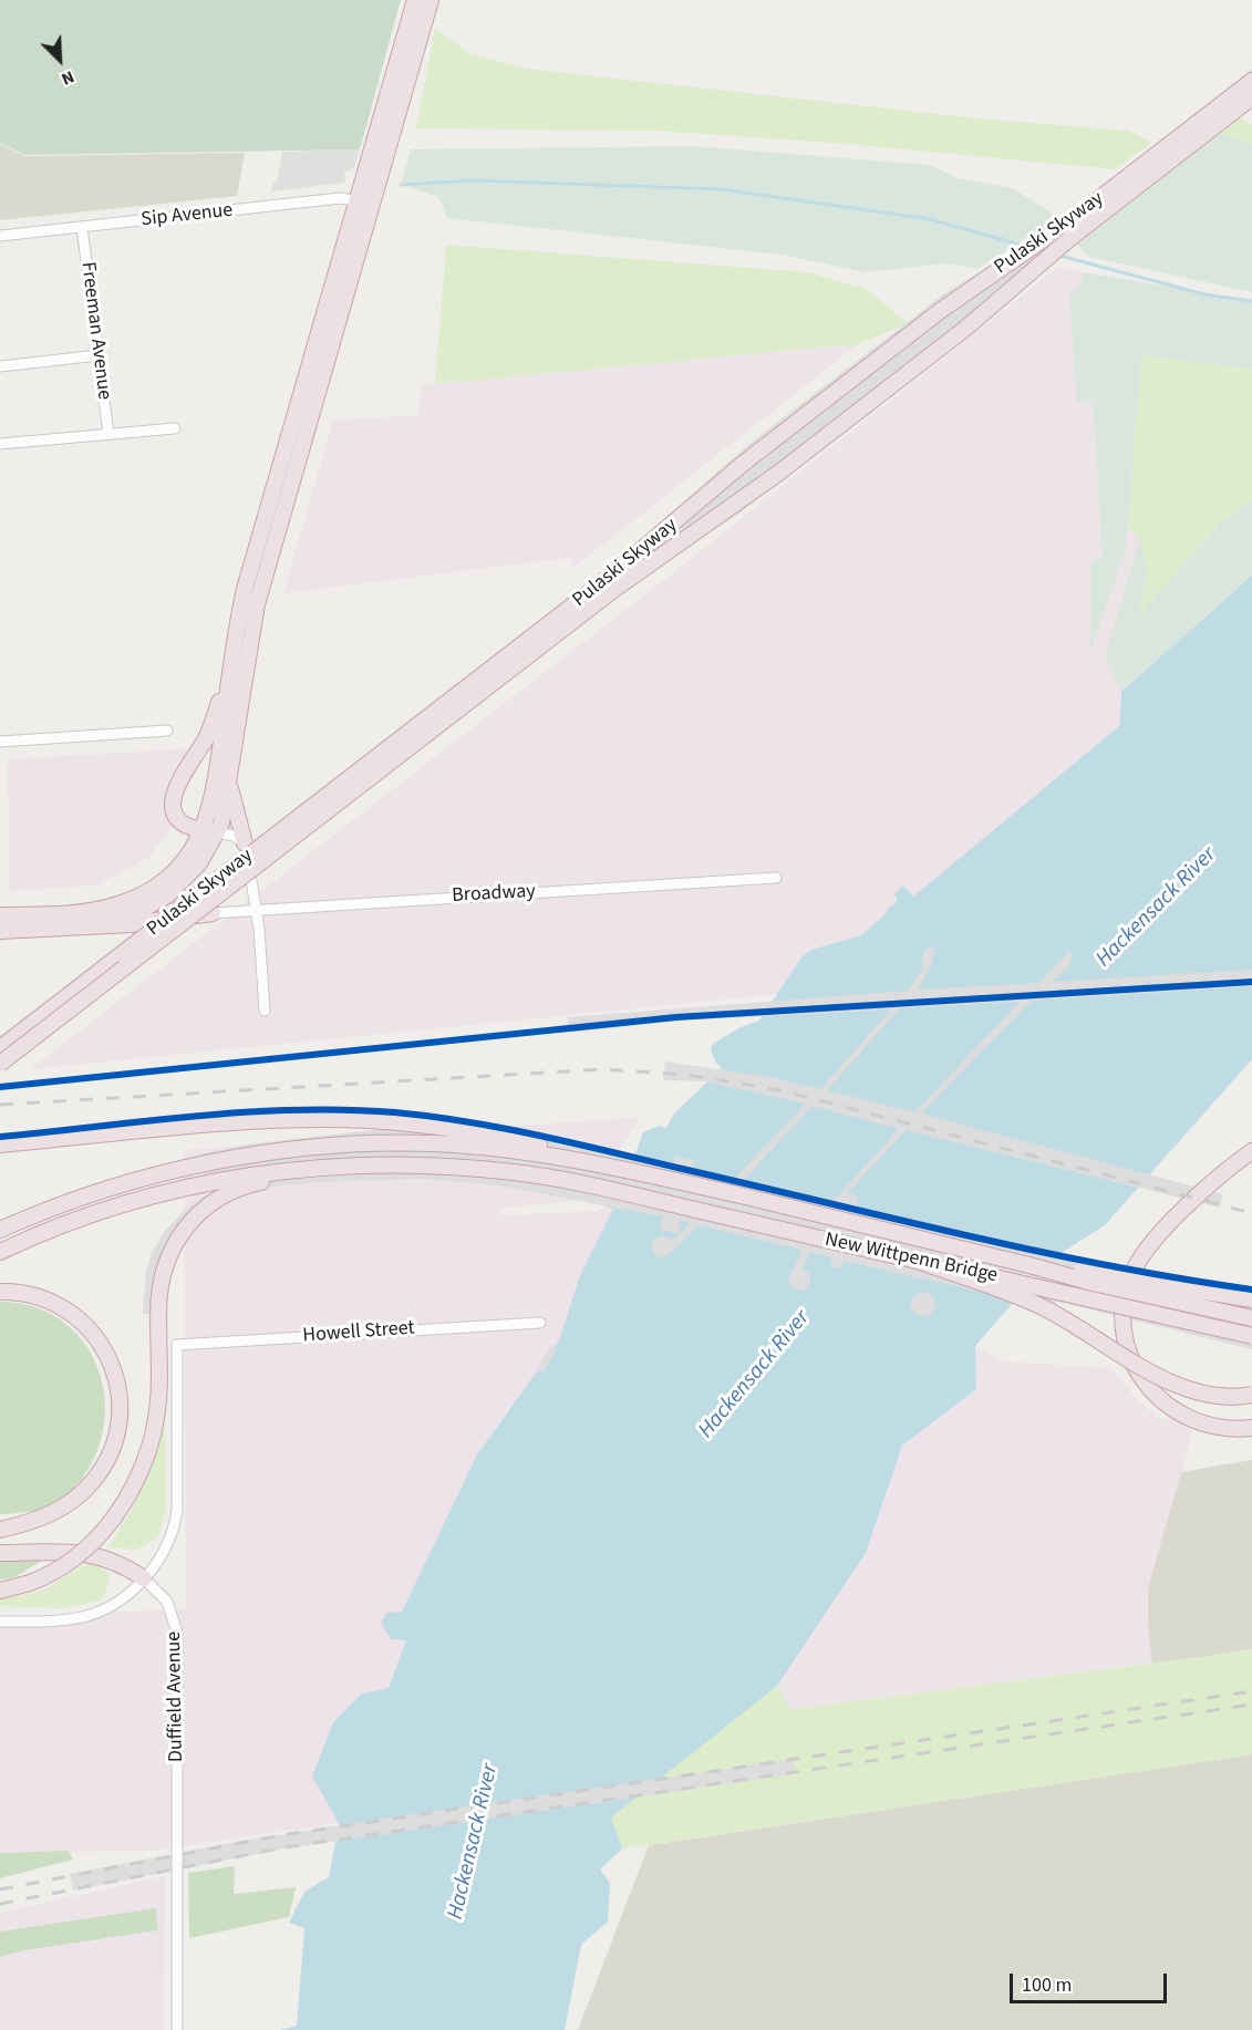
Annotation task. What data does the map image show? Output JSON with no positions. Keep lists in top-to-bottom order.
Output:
{
  "streets": {
    "highway": ["Pulaski Skyway", "New Wittpenn Bridge"],
    "street": [
      "Sip Avenue",
      "Freeman Avenue",
      "Broadway",
      "Howell Street",
      "Duffield Avenue"
    ]
  },
  "crossings": [
    ["Sip Avenue", "Freeman Avenue"],
    ["Howell Street", "Duffield Avenue"]
  ],
  "water": ["Hackensack River"],
  "scale_bar": "100 m",
  "north": "bottom right"
}
